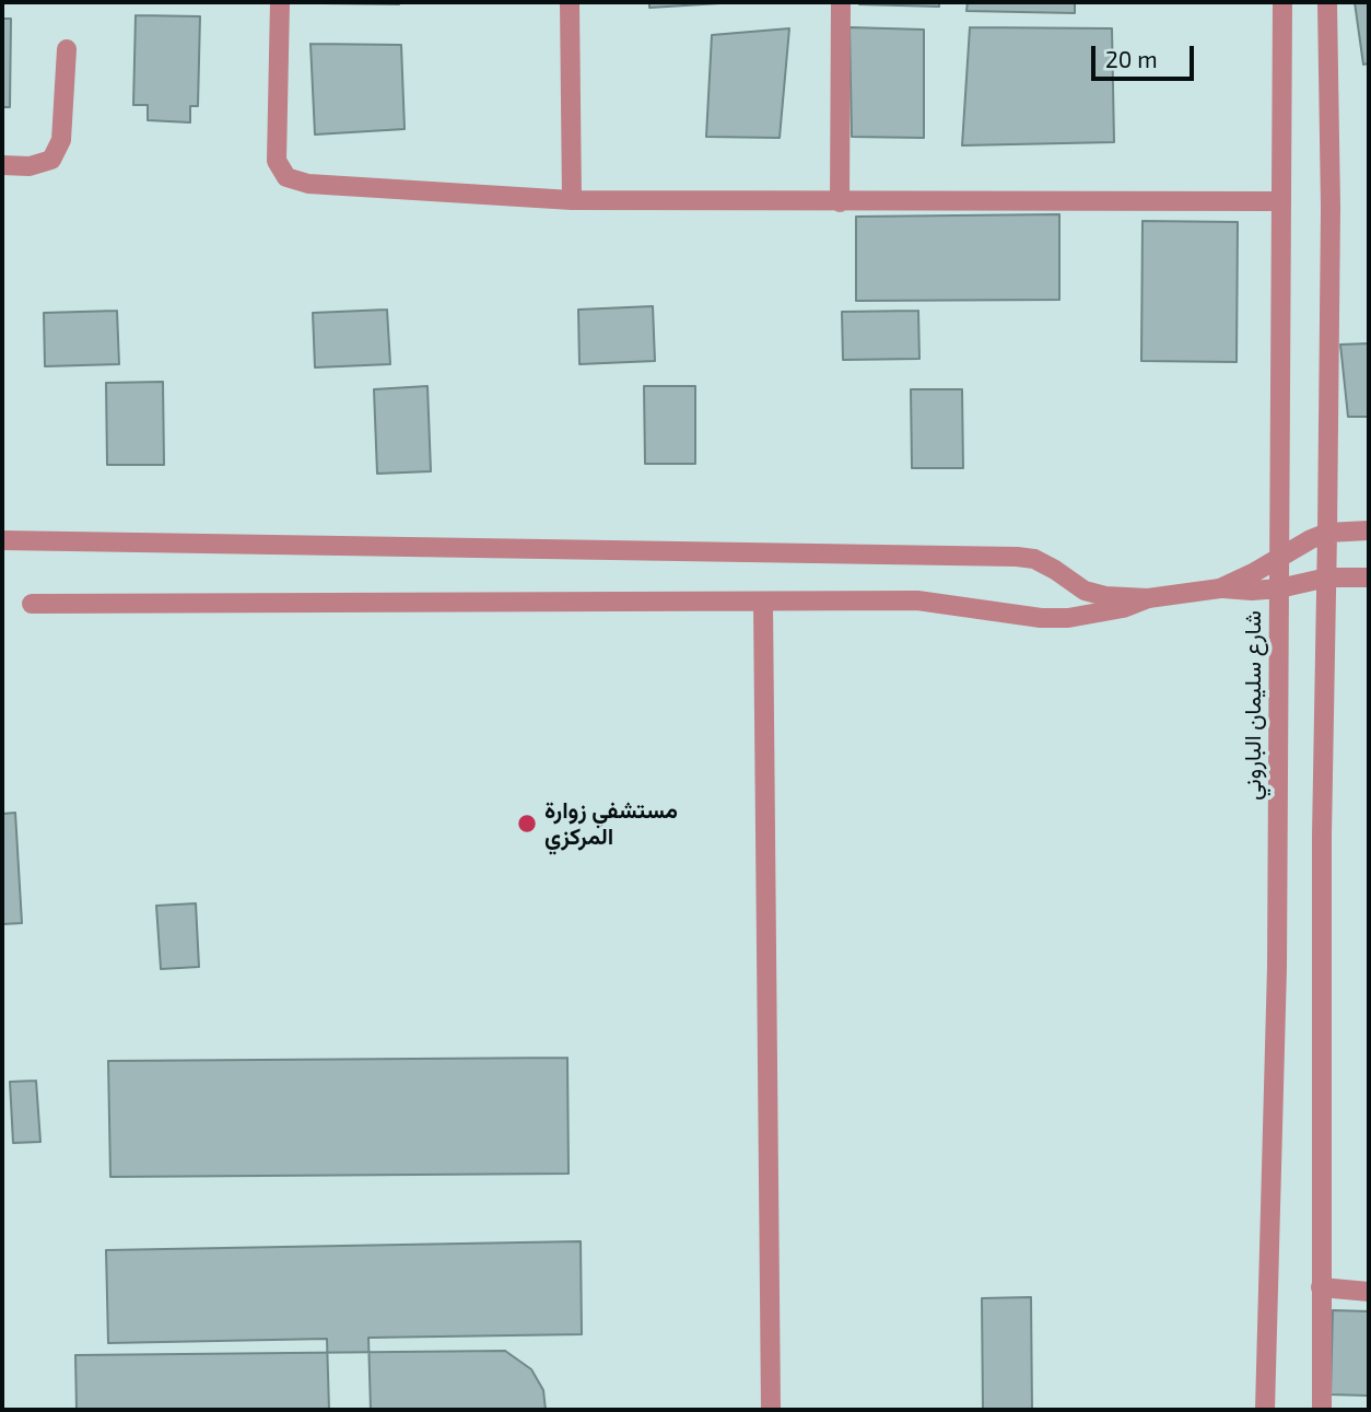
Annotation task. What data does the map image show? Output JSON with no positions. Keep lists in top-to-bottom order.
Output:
{
  "streets": {
    "street": ["شارع سليمان الباروني"]
  },
  "places": ["مستشفي زوارة المركزي"],
  "scale_bar": "20 m"
}
